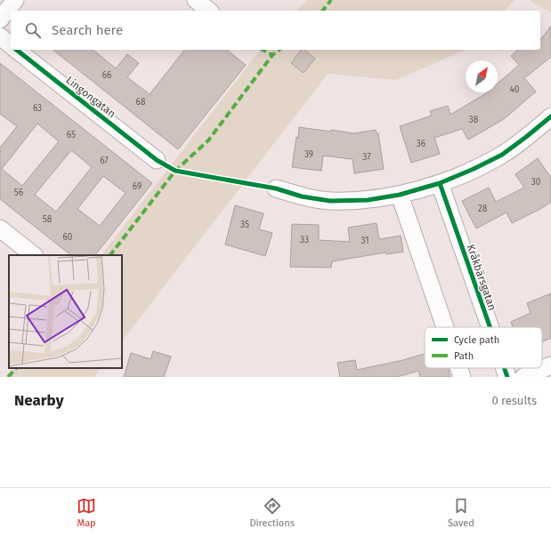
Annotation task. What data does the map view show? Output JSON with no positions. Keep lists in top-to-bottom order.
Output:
{
  "streets": {
    "street": ["Lingongatan", "Kråkbärsgatan"]
  },
  "house_numbers": [
    "66",
    "40",
    "68",
    "63",
    "38",
    "65",
    "36",
    "39",
    "37",
    "67",
    "30",
    "69",
    "56",
    "28",
    "58",
    "35",
    "60",
    "33",
    "31"
  ],
  "legend": ["Cycle path", "Path"],
  "north": "top right",
  "page": {
    "search": "Search here",
    "heading": ["Nearby", "0 results"],
    "nav": ["Map", "Directions", "Saved"]
  }
}
